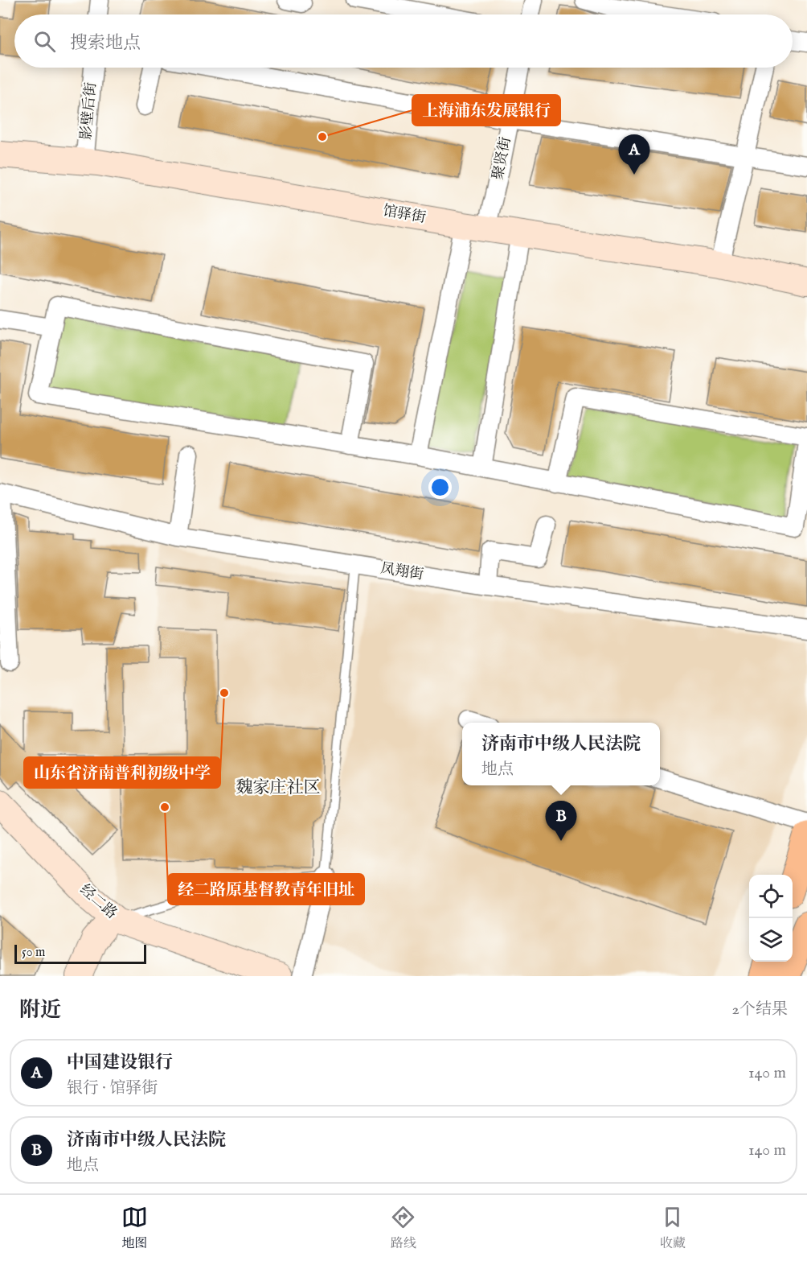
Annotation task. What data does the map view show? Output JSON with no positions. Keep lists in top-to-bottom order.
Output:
{
  "streets": {
    "main road": ["馆驿街", "经二路"],
    "street": ["影壁后街", "聚贤街", "凤翔街"]
  },
  "crossings": [
    ["影壁后街", "馆驿街"],
    ["聚贤街", "馆驿街"]
  ],
  "districts": ["魏家庄社区"],
  "places": ["上海浦东发展银行", "山东省济南普利初级中学", "经二路原基督教青年旧址"],
  "scale_bar": "50 m",
  "page": {
    "search": "搜索地点",
    "pins": ["A", "B"],
    "popup": ["济南市中级人民法院", "地点"],
    "scale": "50 m",
    "heading": ["附近", "2个结果"],
    "list": [
      {
        "mark": "A",
        "name": "中国建设银行",
        "note": "银行 · 馆驿街",
        "value": "140 m"
      },
      {
        "mark": "B",
        "name": "济南市中级人民法院",
        "note": "地点",
        "value": "140 m"
      }
    ],
    "nav": ["地图", "路线", "收藏"]
  }
}
